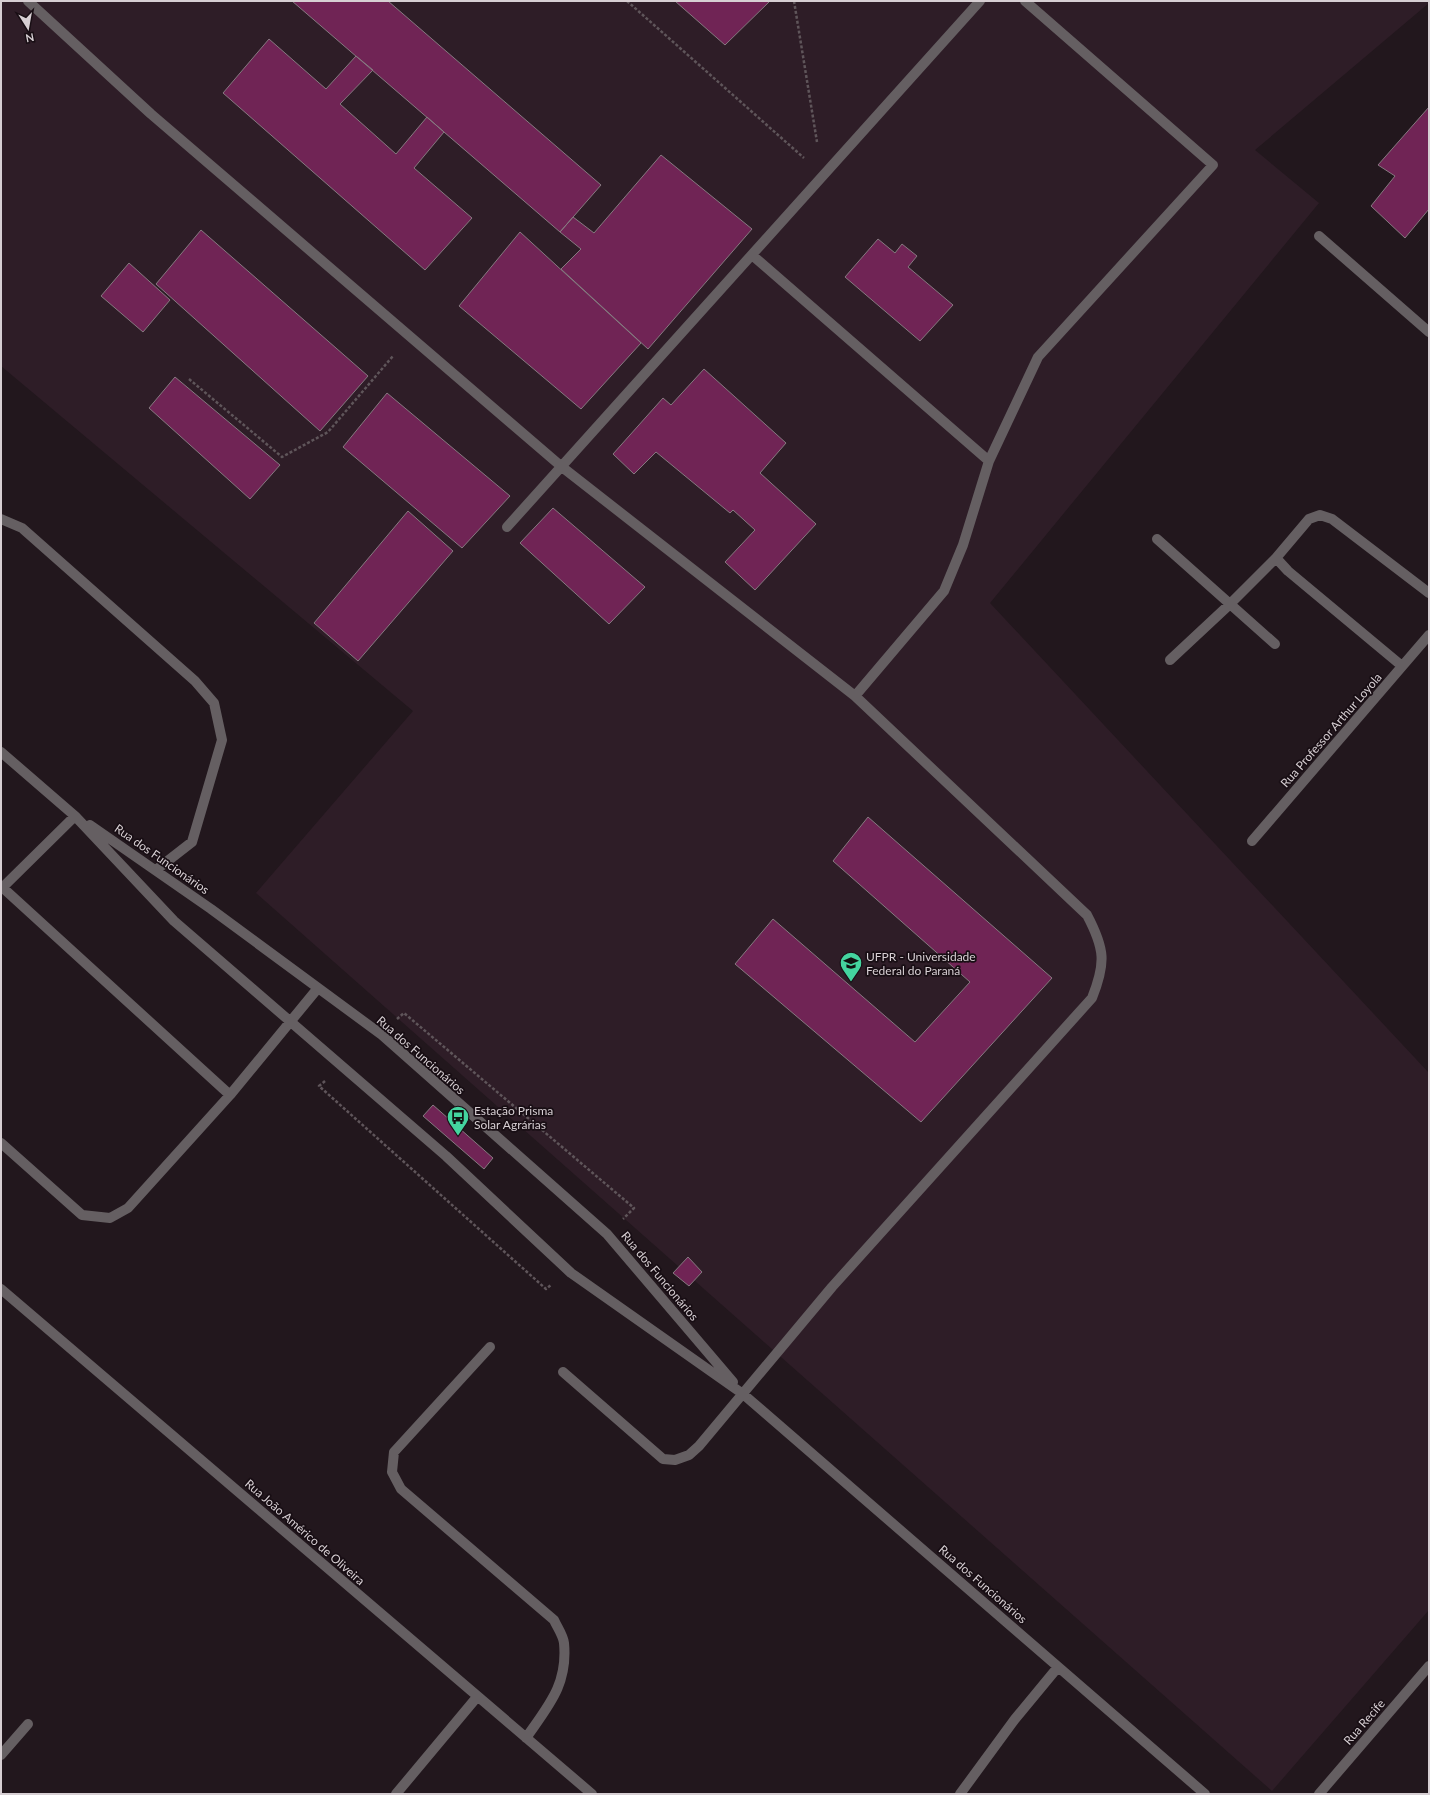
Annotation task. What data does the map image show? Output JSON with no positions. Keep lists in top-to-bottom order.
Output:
{
  "streets": {
    "street": [
      "Rua Professor Arthur Loyola",
      "Rua dos Funcionários",
      "Rua João Américo de Oliveira",
      "Rua Recife"
    ]
  },
  "places": {
    "school or university": ["UFPR - Universidade Federal do Paraná"],
    "bus stop": ["Estação Prisma Solar Agrárias"]
  },
  "north": "bottom"
}
